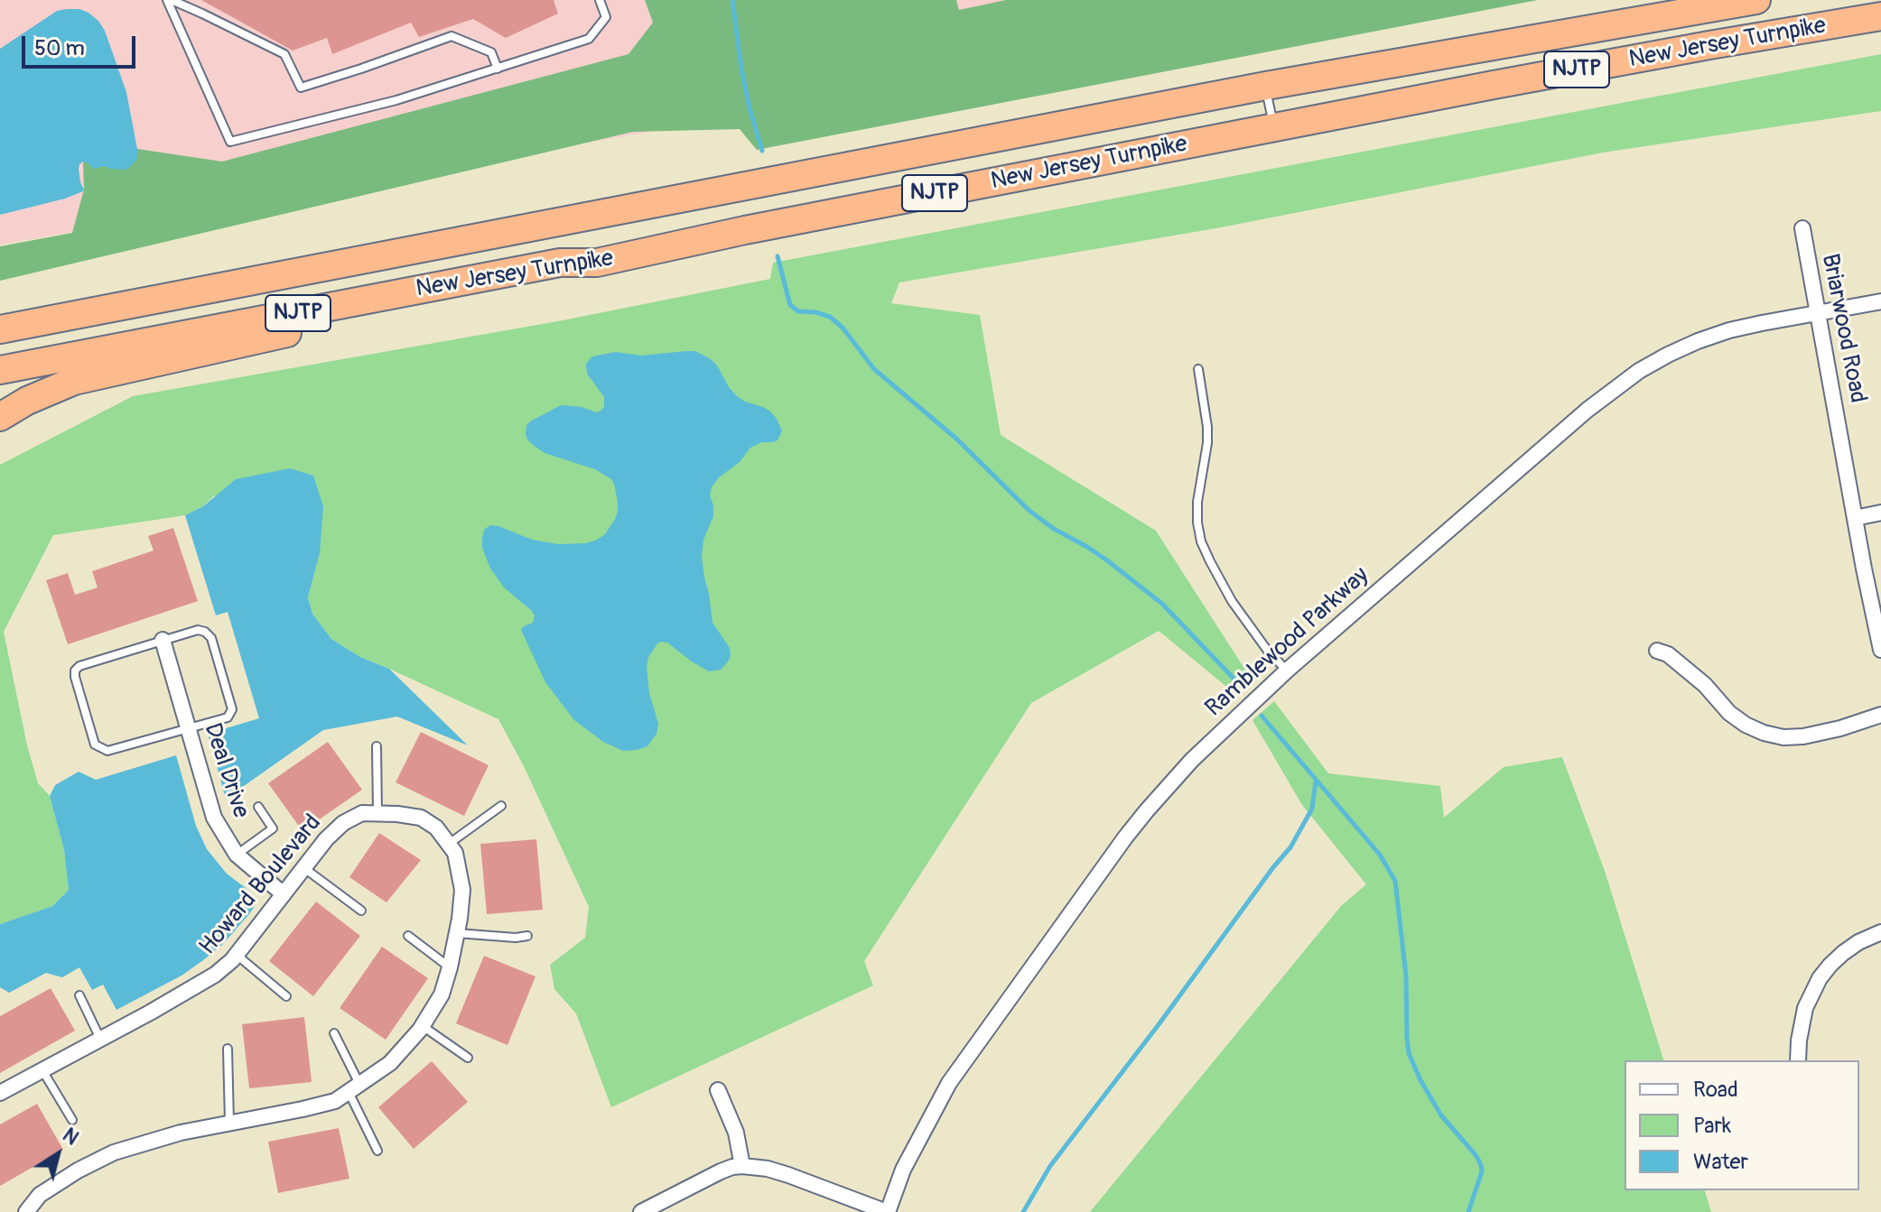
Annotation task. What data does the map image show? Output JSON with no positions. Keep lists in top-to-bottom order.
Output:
{
  "streets": {
    "highway": ["New Jersey Turnpike", "NJTP"],
    "street": [
      "Briarwood Road",
      "Ramblewood Parkway",
      "Deal Drive",
      "Howard Boulevard"
    ]
  },
  "crossings": [
    ["Briarwood Road", "Ramblewood Parkway"],
    ["Deal Drive", "Howard Boulevard"]
  ],
  "legend": ["Road", "Park", "Water"],
  "scale_bar": "50 m",
  "north": "top right"
}
